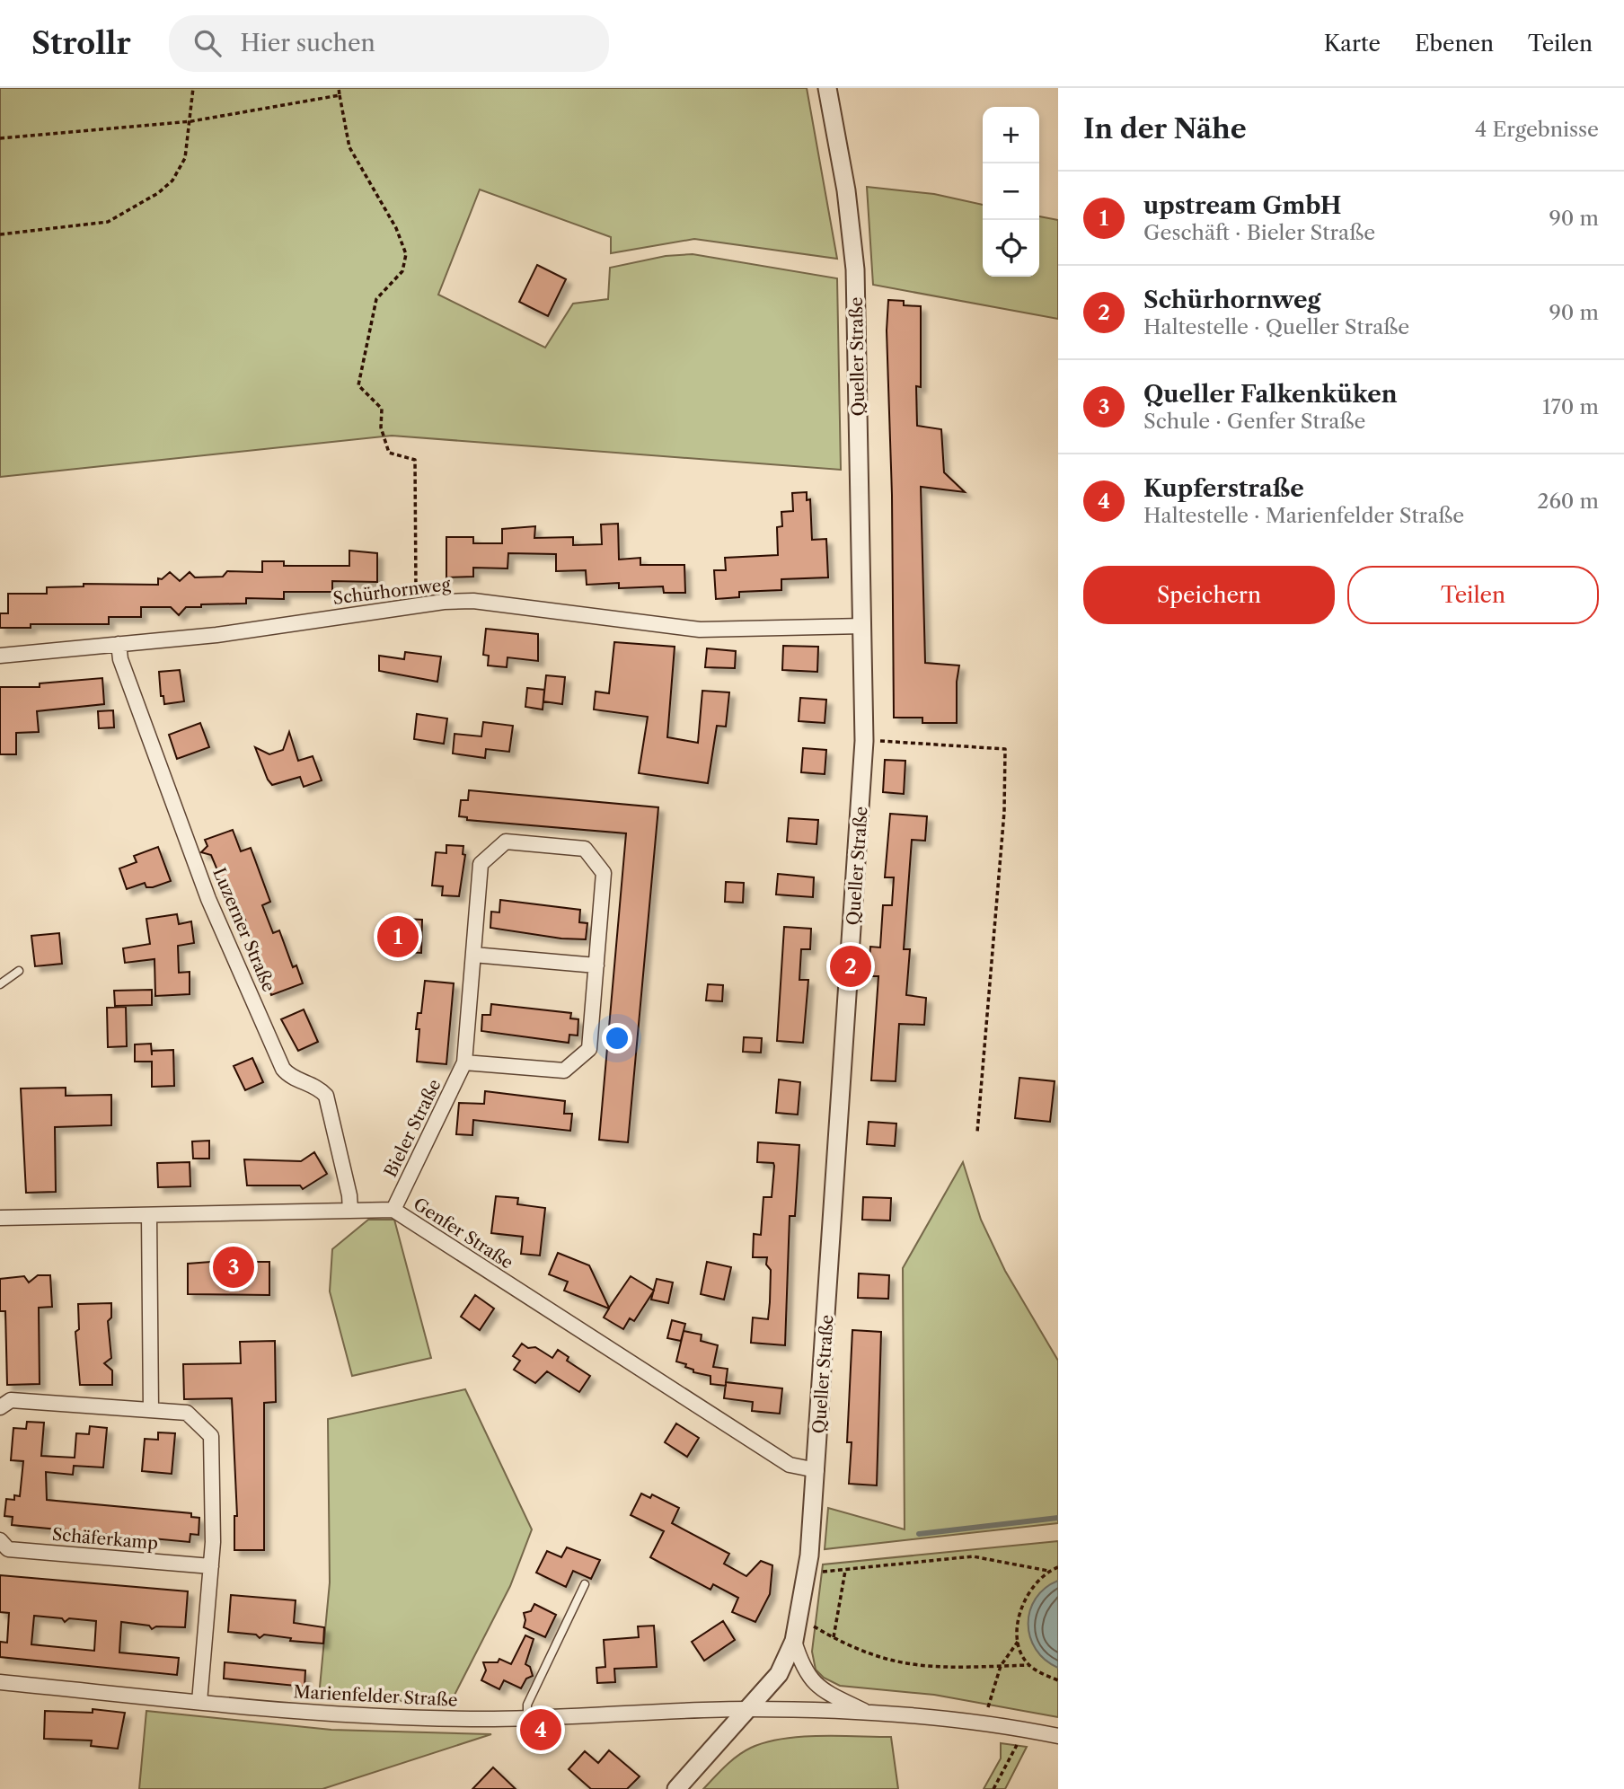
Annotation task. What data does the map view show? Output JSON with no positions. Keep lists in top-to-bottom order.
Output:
{
  "streets": {
    "street": [
      "Queller Straße",
      "Schürhornweg",
      "Luzerner Straße",
      "Bieler Straße",
      "Genfer Straße",
      "Schäferkamp",
      "Marienfelder Straße"
    ]
  },
  "crossings": [
    ["Queller Straße", "Schürhornweg"],
    ["Queller Straße", "Genfer Straße"],
    ["Queller Straße", "Marienfelder Straße"],
    ["Schürhornweg", "Luzerner Straße"],
    ["Luzerner Straße", "Genfer Straße"],
    ["Bieler Straße", "Genfer Straße"]
  ],
  "page": {
    "header": "Strollr",
    "search": "Hier suchen",
    "nav": ["Karte", "Ebenen", "Teilen"],
    "heading": ["In der Nähe", "4 Ergebnisse"],
    "map_buttons": ["+", "−"],
    "list": [
      {
        "mark": "1",
        "name": "upstream GmbH",
        "note": "Geschäft · Bieler Straße",
        "value": "90 m"
      },
      {
        "mark": "2",
        "name": "Schürhornweg",
        "note": "Haltestelle · Queller Straße",
        "value": "90 m"
      },
      {
        "mark": "3",
        "name": "Queller Falkenküken",
        "note": "Schule · Genfer Straße",
        "value": "170 m"
      },
      {
        "mark": "4",
        "name": "Kupferstraße",
        "note": "Haltestelle · Marienfelder Straße",
        "value": "260 m"
      }
    ],
    "buttons": ["Speichern", "Teilen"],
    "pins": [
      "1",
      "2",
      "3",
      "4"
    ]
  }
}
